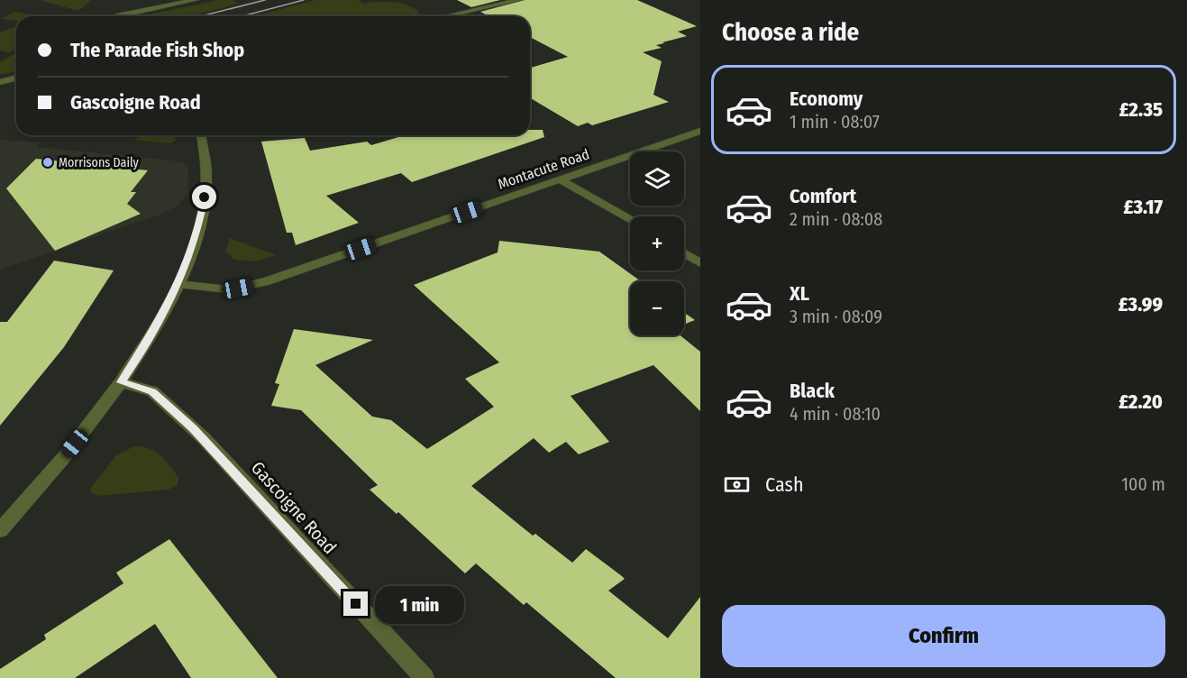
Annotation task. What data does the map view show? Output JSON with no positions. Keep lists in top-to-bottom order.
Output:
{
  "streets": {
    "street": ["Montacute Road", "Gascoigne Road"]
  },
  "places": ["Morrisons Daily"],
  "page": {
    "heading": "Choose a ride",
    "banner": ["The Parade Fish Shop", "Gascoigne Road"],
    "list": [
      {
        "name": "Economy",
        "note": "1 min · 08:07",
        "value": "£2.35"
      },
      {
        "name": "Comfort",
        "note": "2 min · 08:08",
        "value": "£3.17"
      },
      {
        "name": "XL",
        "note": "3 min · 08:09",
        "value": "£3.99"
      },
      {
        "name": "Black",
        "note": "4 min · 08:10",
        "value": "£2.20"
      }
    ],
    "map_buttons": ["+", "−"],
    "pay": ["Cash", "100 m"],
    "bubble": "1 min",
    "buttons": "Confirm"
  }
}
